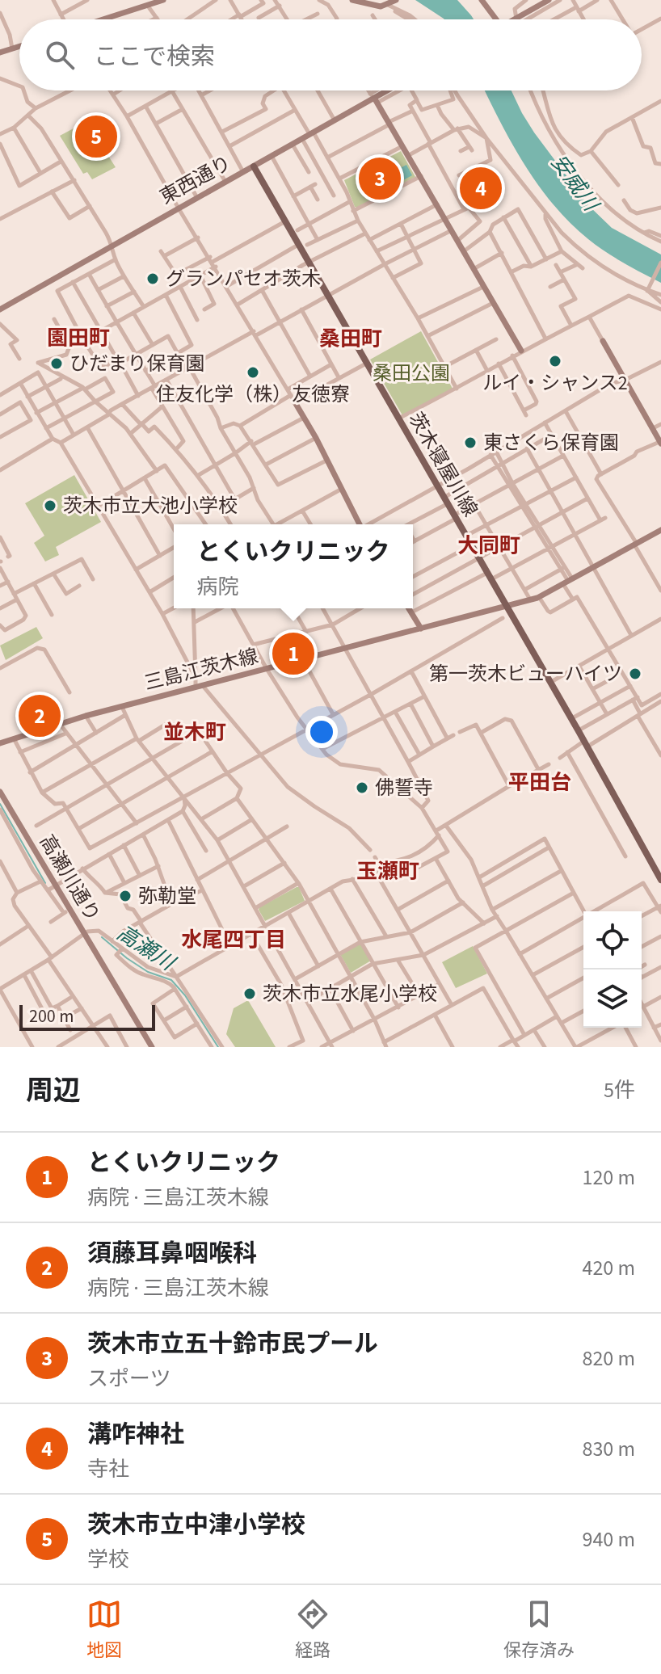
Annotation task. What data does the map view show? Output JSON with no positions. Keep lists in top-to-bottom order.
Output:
{
  "streets": {
    "main road": ["茨木寝屋川線"],
    "street": ["東西通り", "三島江茨木線", "高瀬川通り"]
  },
  "crossings": [
    ["東西通り", "茨木寝屋川線"],
    ["茨木寝屋川線", "三島江茨木線"]
  ],
  "districts": [
    "園田町",
    "桑田町",
    "大同町",
    "並木町",
    "平田台",
    "玉瀬町",
    "水尾四丁目"
  ],
  "water": ["安威川", "高瀬川"],
  "parks": ["桑田公園"],
  "places": [
    "グランパセオ茨木",
    "ルイ・シャンス2",
    "ひだまり保育園",
    "住友化学（株）友徳寮",
    "東さくら保育園",
    "茨木市立大池小学校",
    "第一茨木ビューハイツ",
    "佛誓寺",
    "弥勒堂",
    "茨木市立水尾小学校"
  ],
  "scale_bar": "200 m",
  "page": {
    "search": "ここで検索",
    "pins": [
      "5",
      "3",
      "4",
      "1",
      "2"
    ],
    "popup": ["とくいクリニック", "病院"],
    "scale": "200 m",
    "heading": ["周辺", "5件"],
    "list": [
      {
        "mark": "1",
        "name": "とくいクリニック",
        "note": "病院 · 三島江茨木線",
        "value": "120 m"
      },
      {
        "mark": "2",
        "name": "須藤耳鼻咽喉科",
        "note": "病院 · 三島江茨木線",
        "value": "420 m"
      },
      {
        "mark": "3",
        "name": "茨木市立五十鈴市民プール",
        "note": "スポーツ",
        "value": "820 m"
      },
      {
        "mark": "4",
        "name": "溝咋神社",
        "note": "寺社",
        "value": "830 m"
      },
      {
        "mark": "5",
        "name": "茨木市立中津小学校",
        "note": "学校",
        "value": "940 m"
      }
    ],
    "nav": ["地図", "経路", "保存済み"]
  }
}
